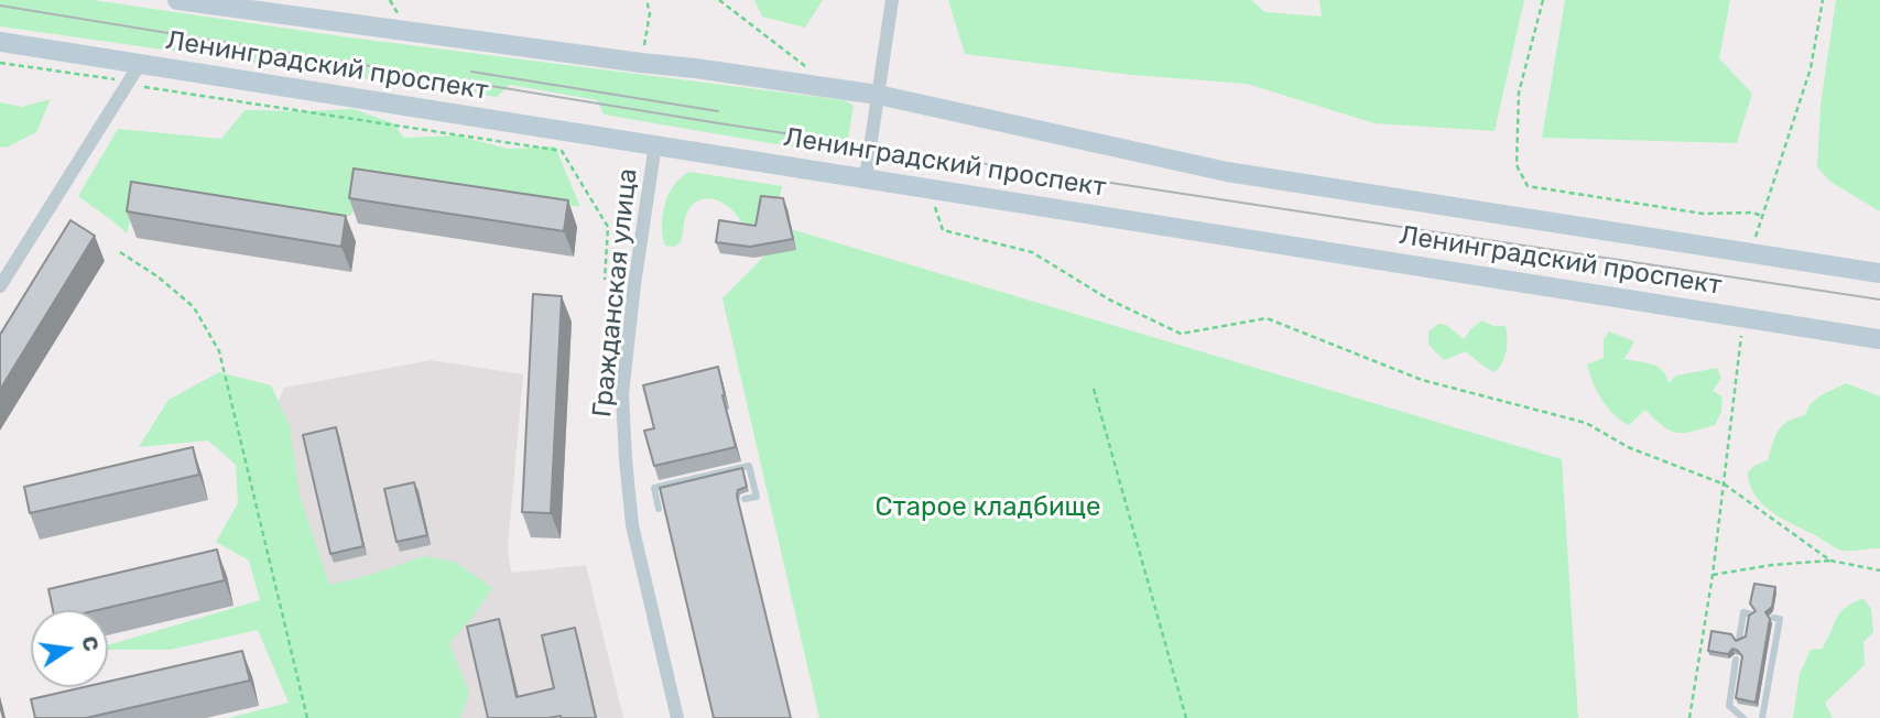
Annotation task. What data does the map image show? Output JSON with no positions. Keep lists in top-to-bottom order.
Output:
{
  "streets": {
    "main road": ["Ленинградский проспект"],
    "street": ["Гражданская улица"]
  },
  "crossings": [
    ["Ленинградский проспект", "Гражданская улица"]
  ],
  "parks": ["Старое кладбище"],
  "north": "right"
}
